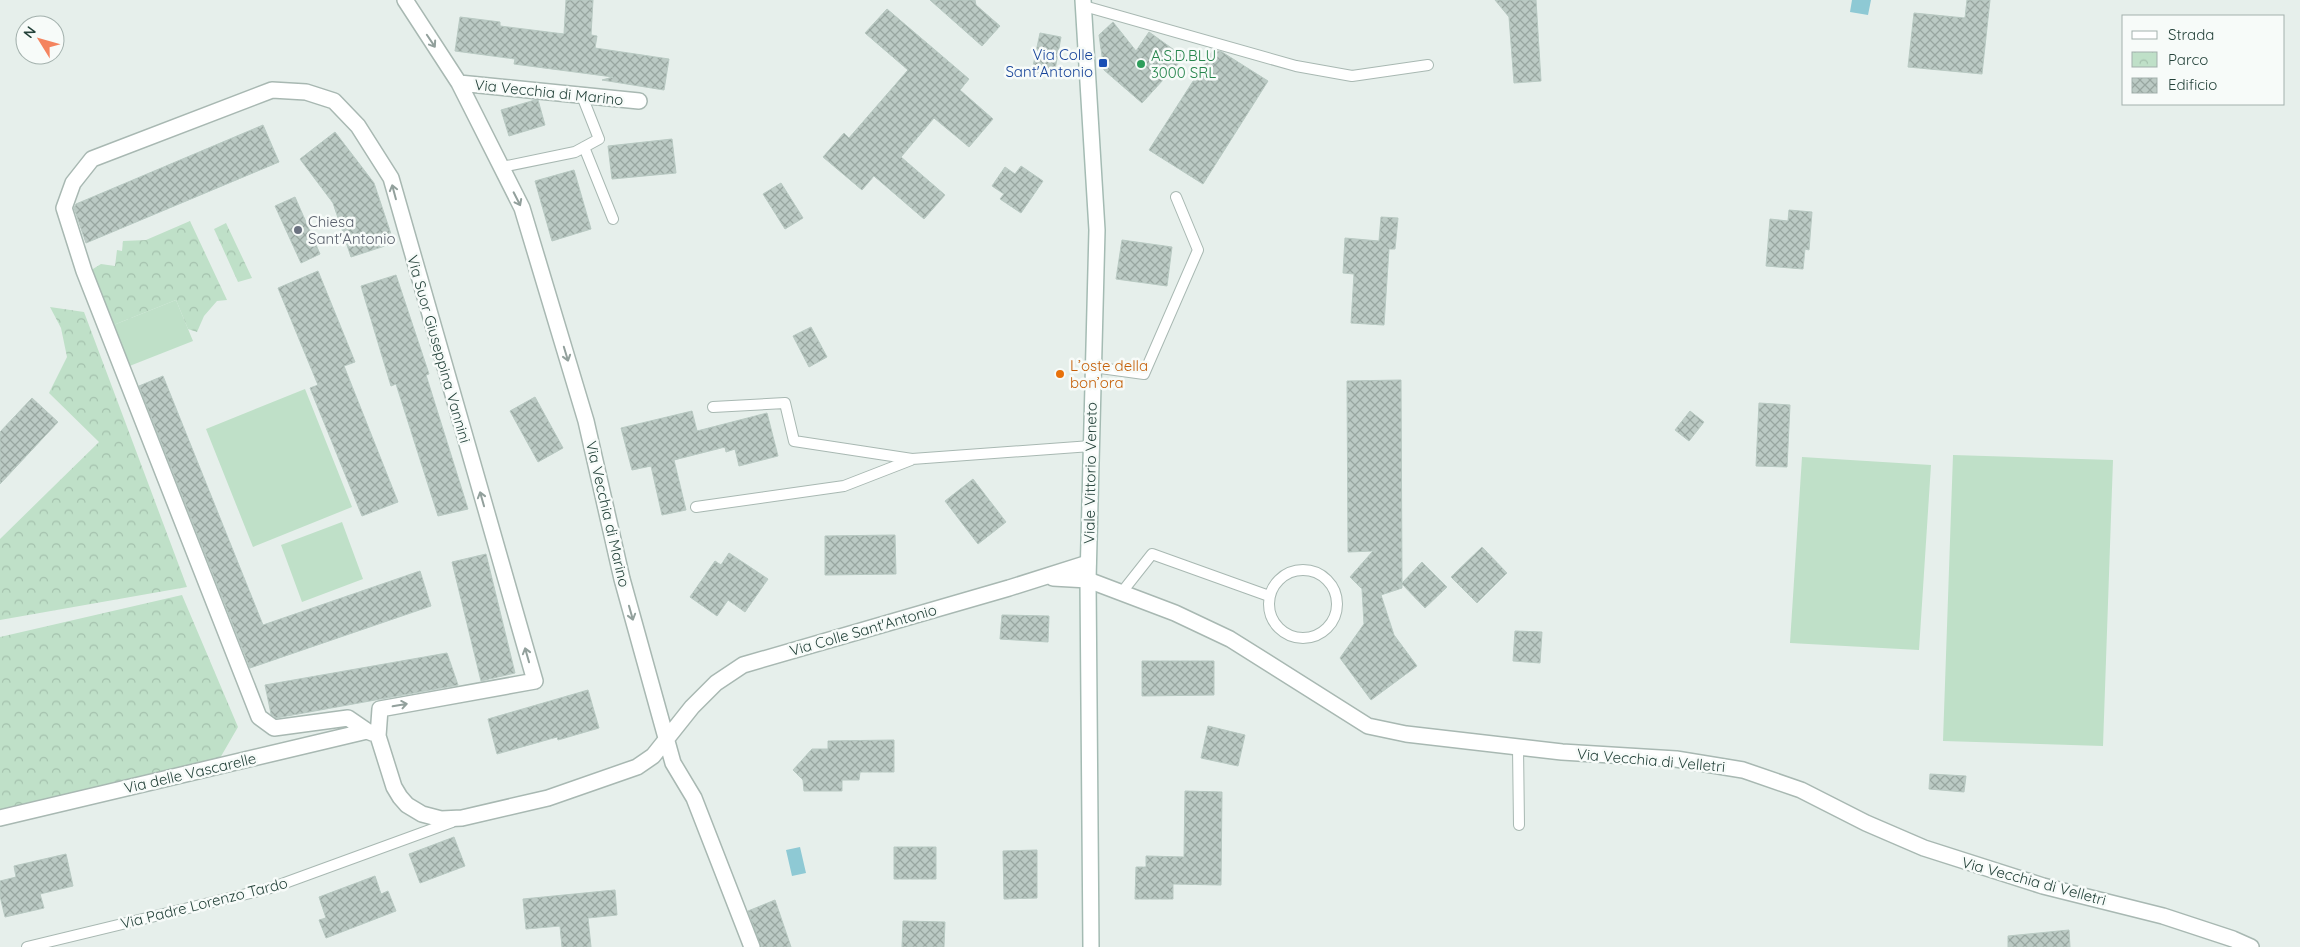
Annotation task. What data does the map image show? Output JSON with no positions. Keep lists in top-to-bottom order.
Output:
{
  "streets": {
    "street": [
      "Via Vecchia di Marino",
      "Via Suor Giuseppina Vannini",
      "Viale Vittorio Veneto",
      "Via Colle Sant'Antonio",
      "Via Vecchia di Velletri",
      "Via delle Vascarelle"
    ],
    "lane": ["Via Padre Lorenzo Tardo"]
  },
  "crossings": [
    ["Via Vecchia di Marino", "Via Suor Giuseppina Vannini"],
    ["Via Vecchia di Marino", "Via Colle Sant'Antonio"],
    ["Via Suor Giuseppina Vannini", "Via Colle Sant'Antonio"],
    ["Via Suor Giuseppina Vannini", "Via delle Vascarelle"],
    ["Via Suor Giuseppina Vannini", "Via Padre Lorenzo Tardo"],
    ["Viale Vittorio Veneto", "Via Colle Sant'Antonio"],
    ["Viale Vittorio Veneto", "Via Vecchia di Velletri"],
    ["Via Colle Sant'Antonio", "Via Vecchia di Velletri"]
  ],
  "one_way": ["Via Vecchia di Marino"],
  "places": {
    "transit": ["Via Colle Sant'Antonio"],
    "other": ["A.S.D.BLU 3000 SRL", "Chiesa Sant'Antonio", "L’oste della bon’ora"]
  },
  "legend": ["Strada", "Parco", "Edificio"],
  "north": "top left"
}
